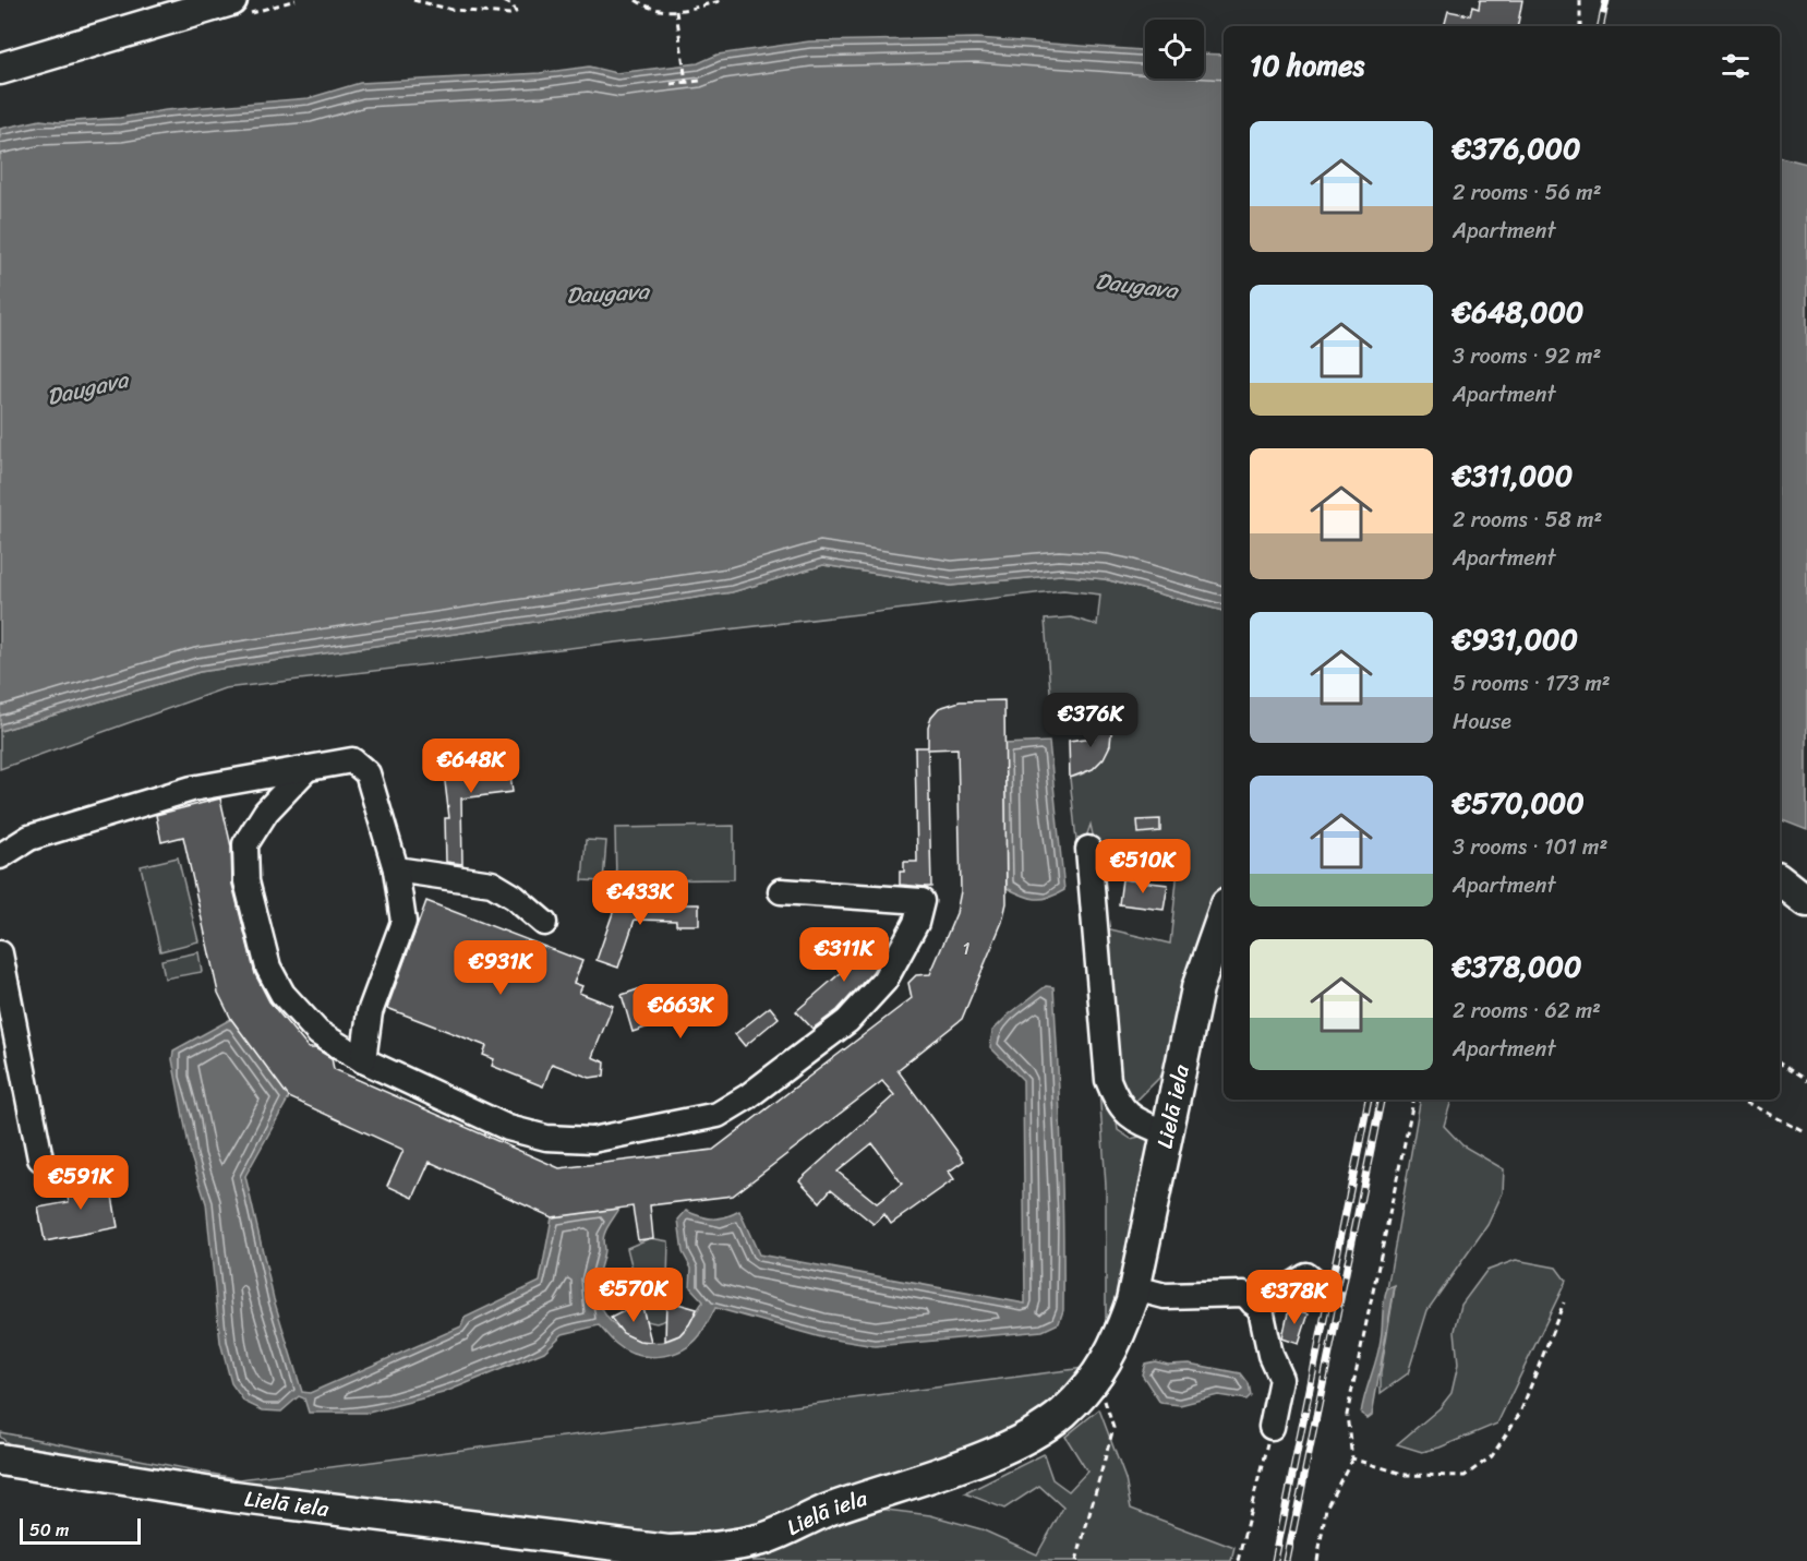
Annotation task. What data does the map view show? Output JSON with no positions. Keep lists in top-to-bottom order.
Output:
{
  "streets": {
    "main road": ["Lielā iela"]
  },
  "water": ["Daugava"],
  "house_numbers": ["1"],
  "scale_bar": "50 m",
  "page": {
    "heading": "10 homes",
    "list": [
      {
        "name": "€376,000",
        "note": "2 rooms · 56 m² · Apartment"
      },
      {
        "name": "€648,000",
        "note": "3 rooms · 92 m² · Apartment"
      },
      {
        "name": "€311,000",
        "note": "2 rooms · 58 m² · Apartment"
      },
      {
        "name": "€931,000",
        "note": "5 rooms · 173 m² · House"
      },
      {
        "name": "€570,000",
        "note": "3 rooms · 101 m² · Apartment"
      },
      {
        "name": "€378,000",
        "note": "2 rooms · 62 m² · Apartment"
      }
    ],
    "price": [
      "€376K",
      "€648K",
      "€510K",
      "€433K",
      "€311K",
      "€931K",
      "€663K",
      "€591K",
      "€570K",
      "€378K"
    ],
    "scale": "50 m"
  }
}
